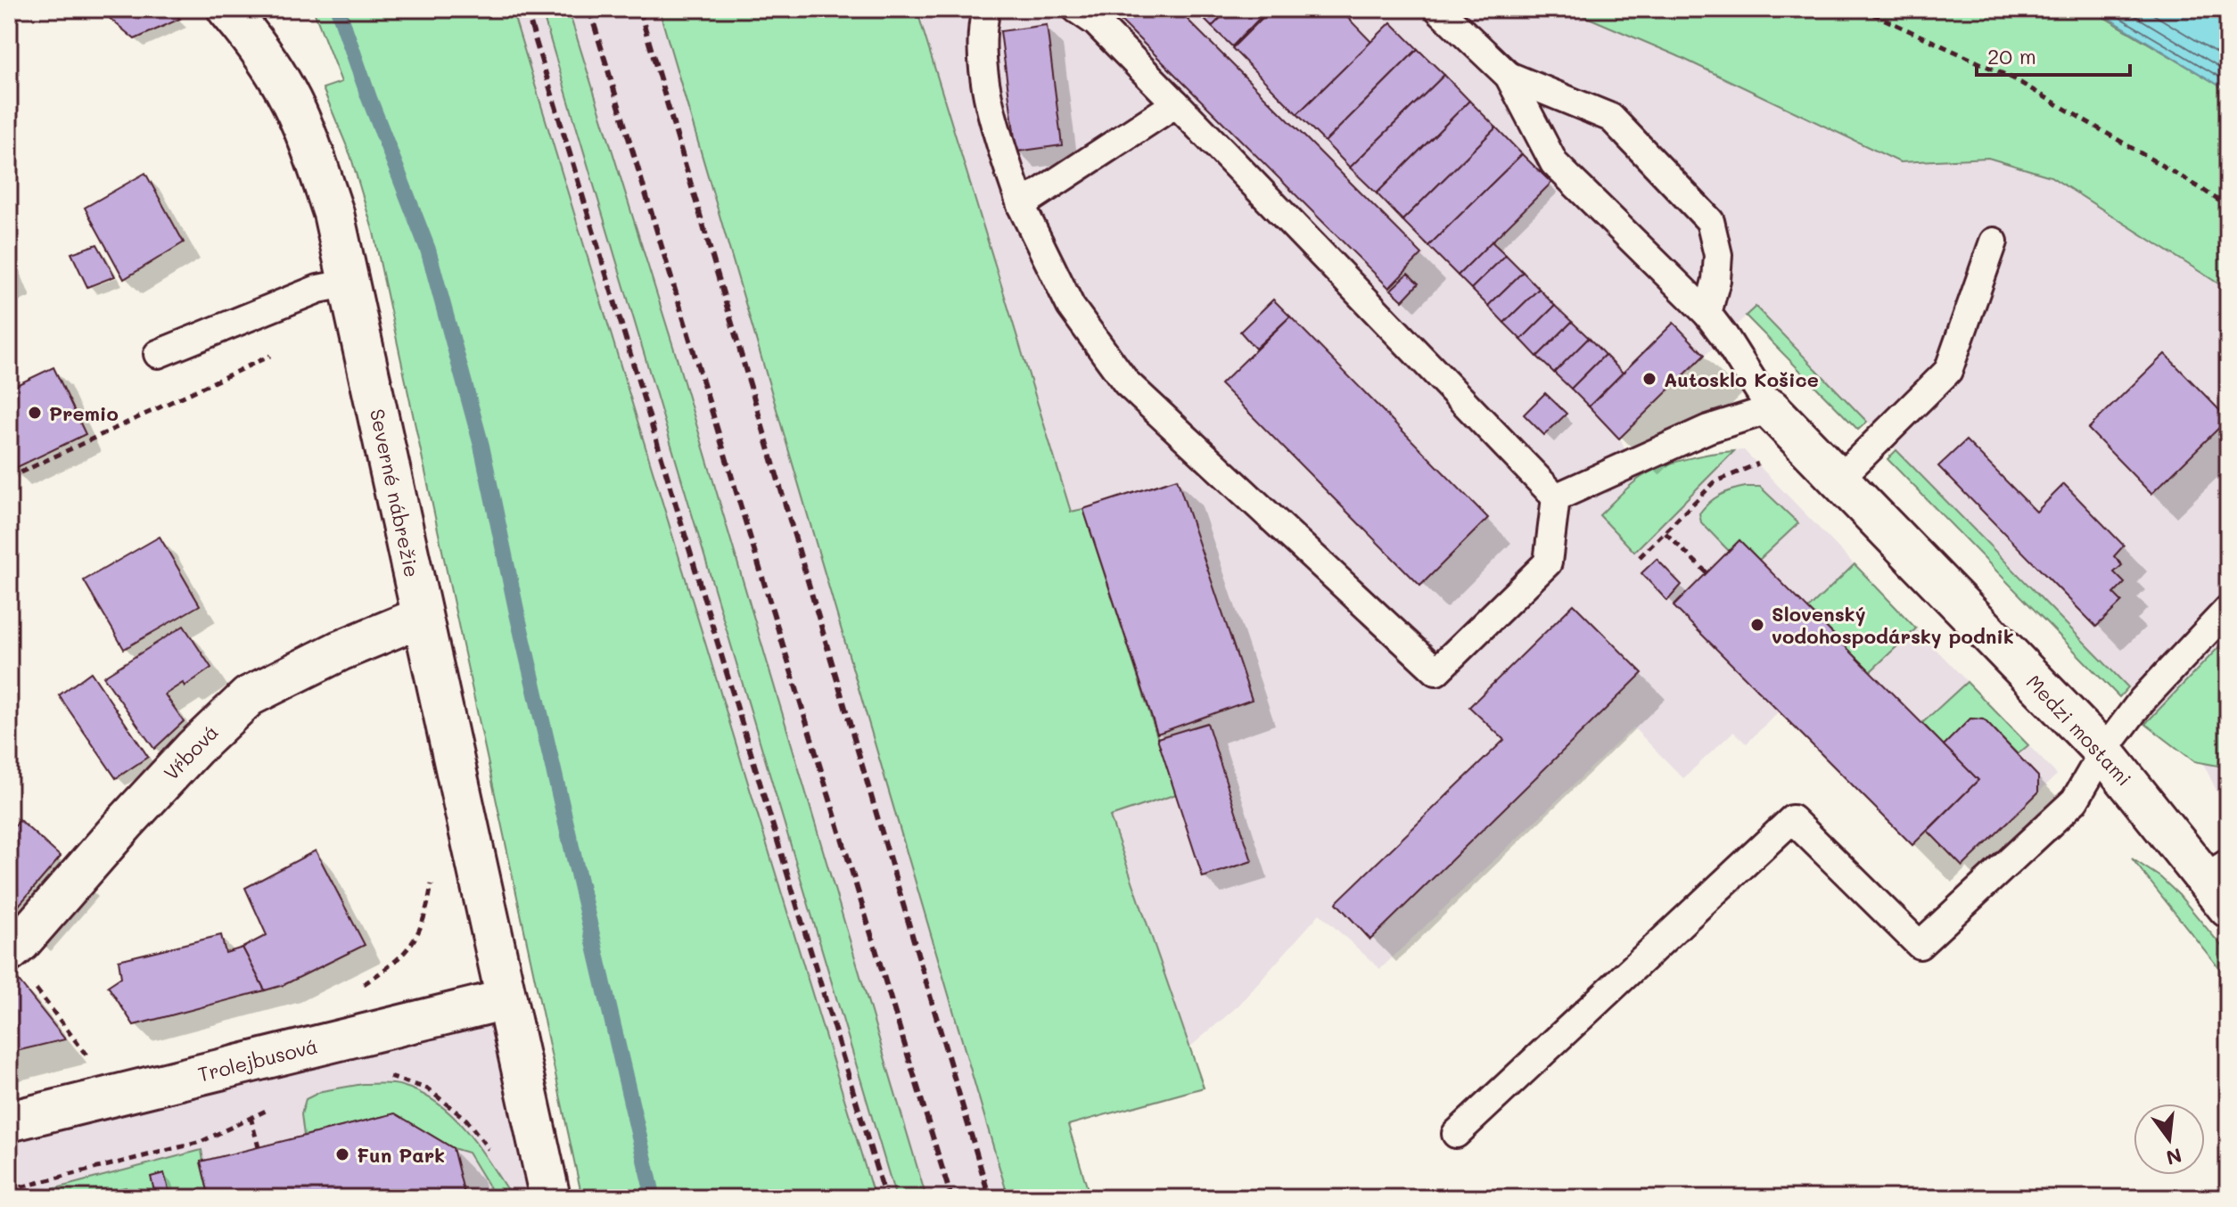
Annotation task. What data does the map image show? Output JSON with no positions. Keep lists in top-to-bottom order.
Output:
{
  "streets": {
    "street": [
      "Severné nábrežie",
      "Medzi mostami",
      "Vŕbová",
      "Trolejbusová"
    ]
  },
  "crossings": [
    ["Severné nábrežie", "Vŕbová"],
    ["Severné nábrežie", "Trolejbusová"]
  ],
  "places": [
    "Autosklo Košice",
    "Premio",
    "Slovenský vodohospodársky podnik",
    "Fun Park"
  ],
  "scale_bar": "20 m",
  "north": "bottom"
}
